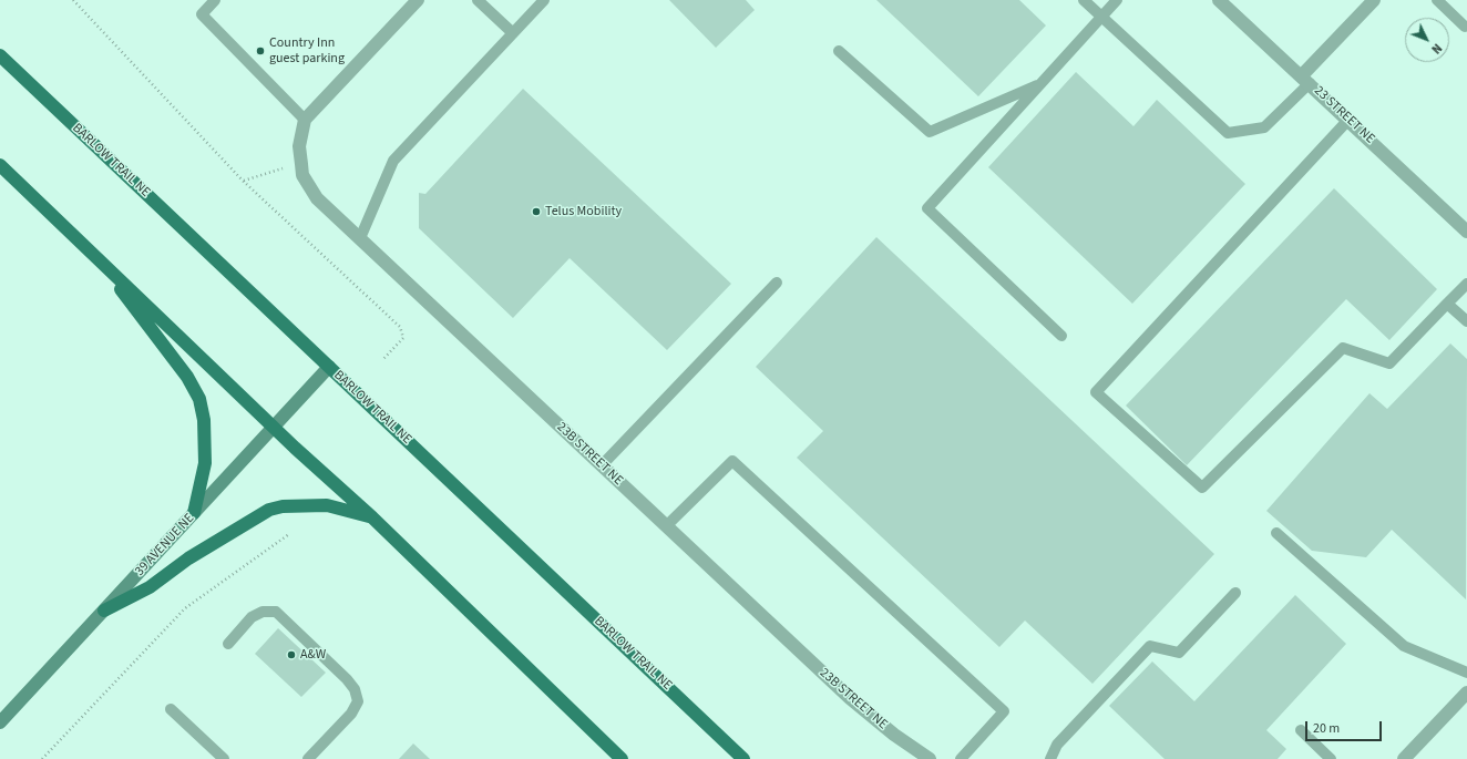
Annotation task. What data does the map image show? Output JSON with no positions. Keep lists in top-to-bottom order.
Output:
{
  "streets": {
    "main road": ["BARLOW TRAIL NE"],
    "street": ["23 STREET NE", "23B STREET NE", "39 AVENUE NE"]
  },
  "crossings": [
    ["BARLOW TRAIL NE", "39 AVENUE NE"]
  ],
  "places": ["Country Inn guest parking", "Telus Mobility", "A&W"],
  "scale_bar": "20 m",
  "north": "bottom right"
}
